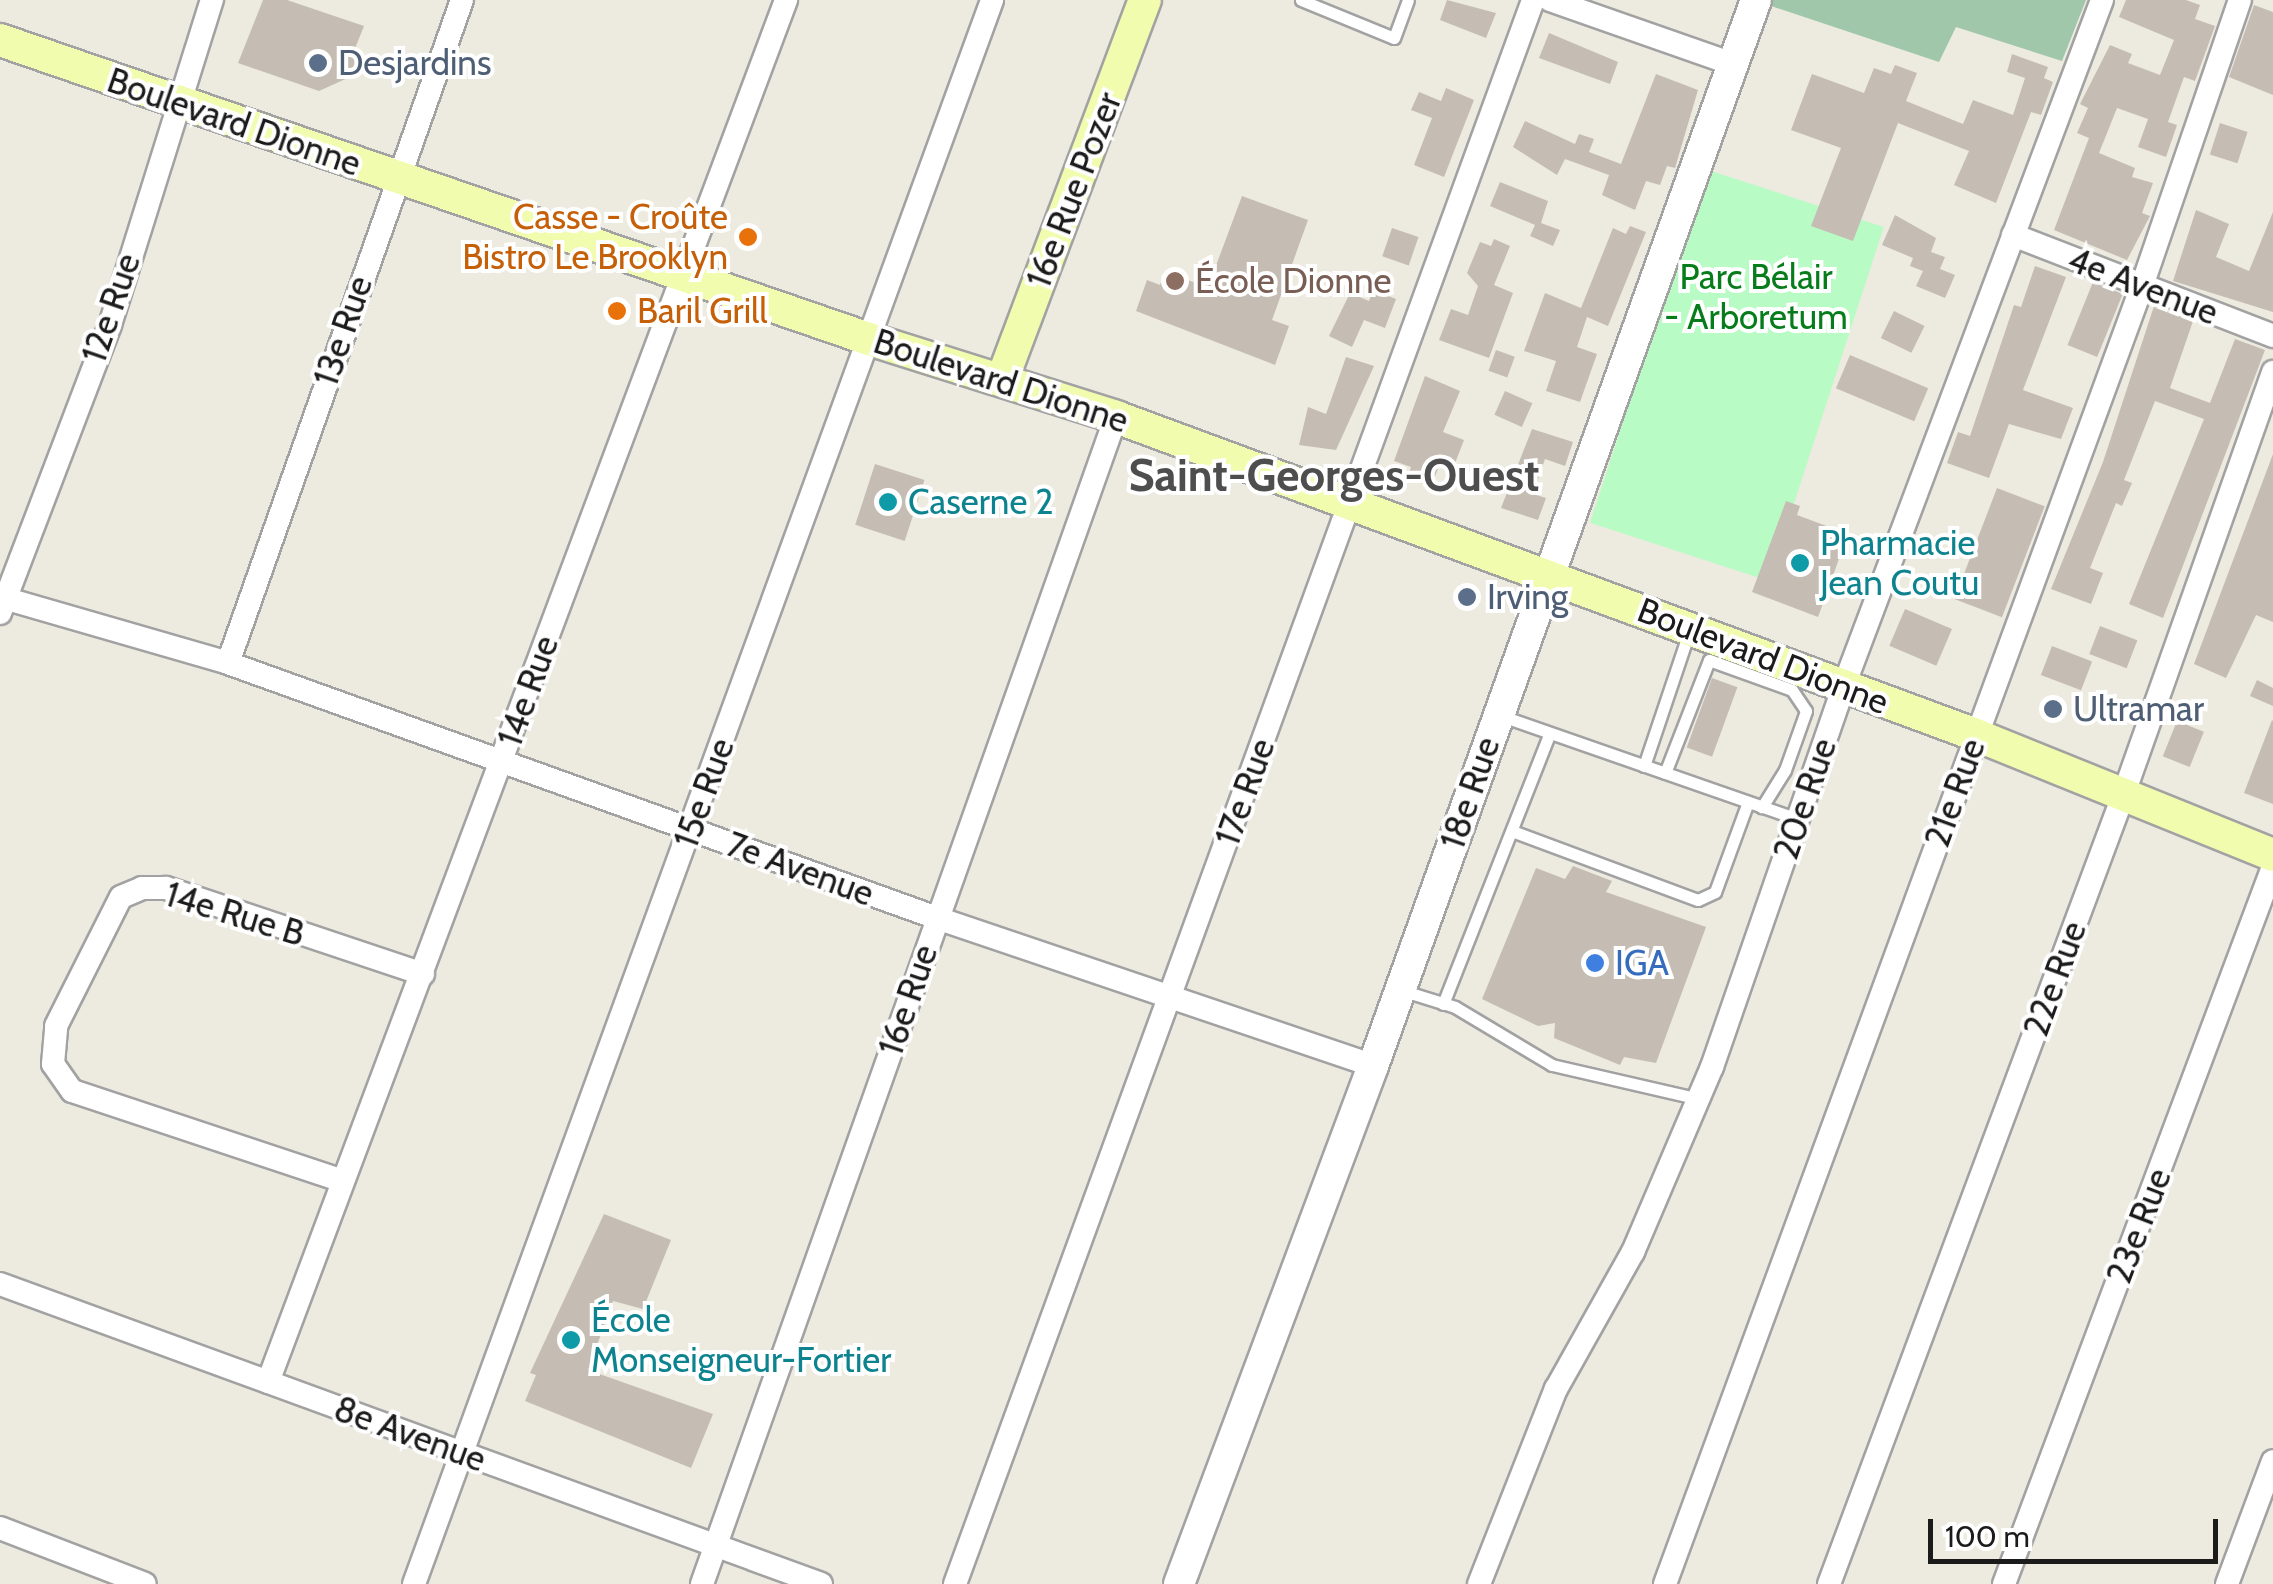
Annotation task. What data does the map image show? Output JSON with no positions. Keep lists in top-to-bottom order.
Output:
{
  "streets": {
    "main road": ["Boulevard Dionne", "16e Rue Pozer"],
    "street": [
      "4e Avenue",
      "12e Rue",
      "13e Rue",
      "14e Rue",
      "17e Rue",
      "15e Rue",
      "18e Rue",
      "21e Rue",
      "20e Rue",
      "7e Avenue",
      "14e Rue B",
      "22e Rue",
      "16e Rue",
      "23e Rue",
      "8e Avenue"
    ]
  },
  "crossings": [
    ["Boulevard Dionne", "16e Rue Pozer"],
    ["Boulevard Dionne", "12e Rue"],
    ["Boulevard Dionne", "13e Rue"],
    ["Boulevard Dionne", "14e Rue"],
    ["Boulevard Dionne", "17e Rue"],
    ["Boulevard Dionne", "15e Rue"],
    ["Boulevard Dionne", "18e Rue"],
    ["Boulevard Dionne", "21e Rue"],
    ["Boulevard Dionne", "20e Rue"],
    ["Boulevard Dionne", "22e Rue"],
    ["Boulevard Dionne", "16e Rue"],
    ["4e Avenue", "21e Rue"],
    ["4e Avenue", "20e Rue"],
    ["12e Rue", "7e Avenue"],
    ["13e Rue", "7e Avenue"],
    ["14e Rue", "7e Avenue"],
    ["14e Rue", "14e Rue B"],
    ["14e Rue", "8e Avenue"],
    ["17e Rue", "7e Avenue"],
    ["15e Rue", "7e Avenue"],
    ["15e Rue", "8e Avenue"],
    ["18e Rue", "7e Avenue"],
    ["7e Avenue", "16e Rue"],
    ["16e Rue", "8e Avenue"]
  ],
  "districts": ["Saint-Georges-Ouest"],
  "parks": ["Parc Bélair - Arboretum"],
  "places": [
    "Desjardins",
    "Casse - Croûte Bistro Le Brooklyn",
    "École Dionne",
    "Baril Grill",
    "Caserne 2",
    "Pharmacie Jean Coutu",
    "Irving",
    "Ultramar",
    "IGA",
    "École Monseigneur-Fortier"
  ],
  "scale_bar": "100 m"
}
